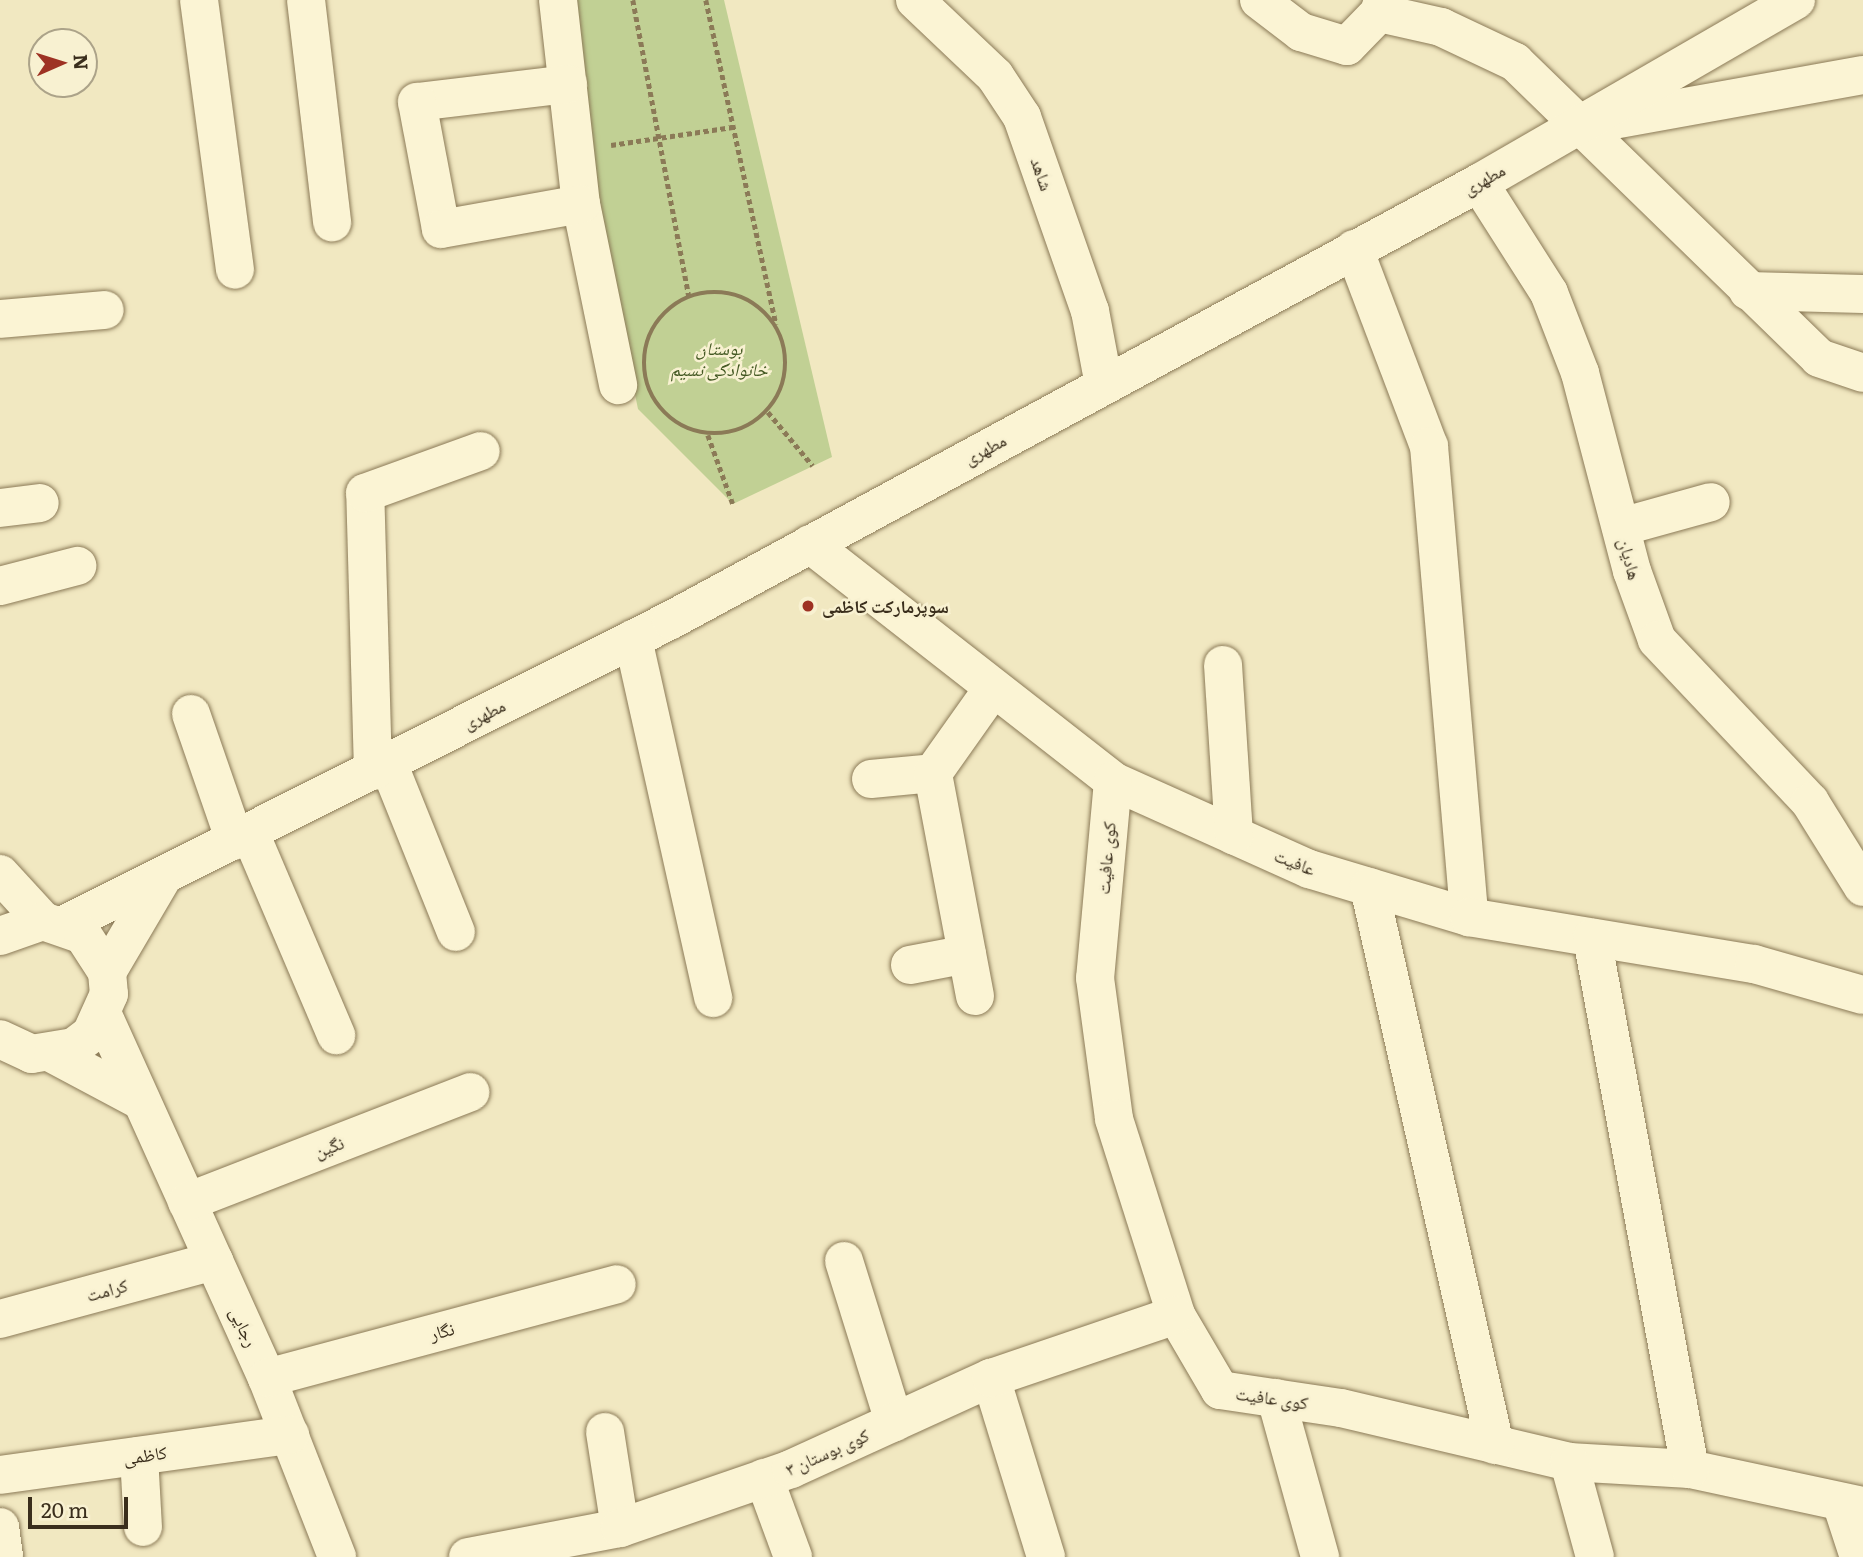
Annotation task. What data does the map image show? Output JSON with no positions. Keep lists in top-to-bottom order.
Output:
{
  "streets": {
    "street": [
      "شاهد",
      "مطهری",
      "هادیان",
      "کوی عافیت",
      "عافیت",
      "نگین",
      "کرامت",
      "رجایی",
      "نگار",
      "کوی بوستان ۳",
      "کاظمی"
    ]
  },
  "crossings": [
    ["شاهد", "مطهری"],
    ["مطهری", "هادیان"],
    ["مطهری", "عافیت"],
    ["کوی عافیت", "عافیت"],
    ["کوی عافیت", "کوی بوستان ۳"],
    ["نگین", "رجایی"],
    ["کرامت", "رجایی"],
    ["رجایی", "نگار"],
    ["رجایی", "کاظمی"]
  ],
  "parks": ["بوستان خانوادگی نسیم"],
  "places": ["سوپرمارکت کاظمی"],
  "scale_bar": "20 m",
  "north": "right"
}
